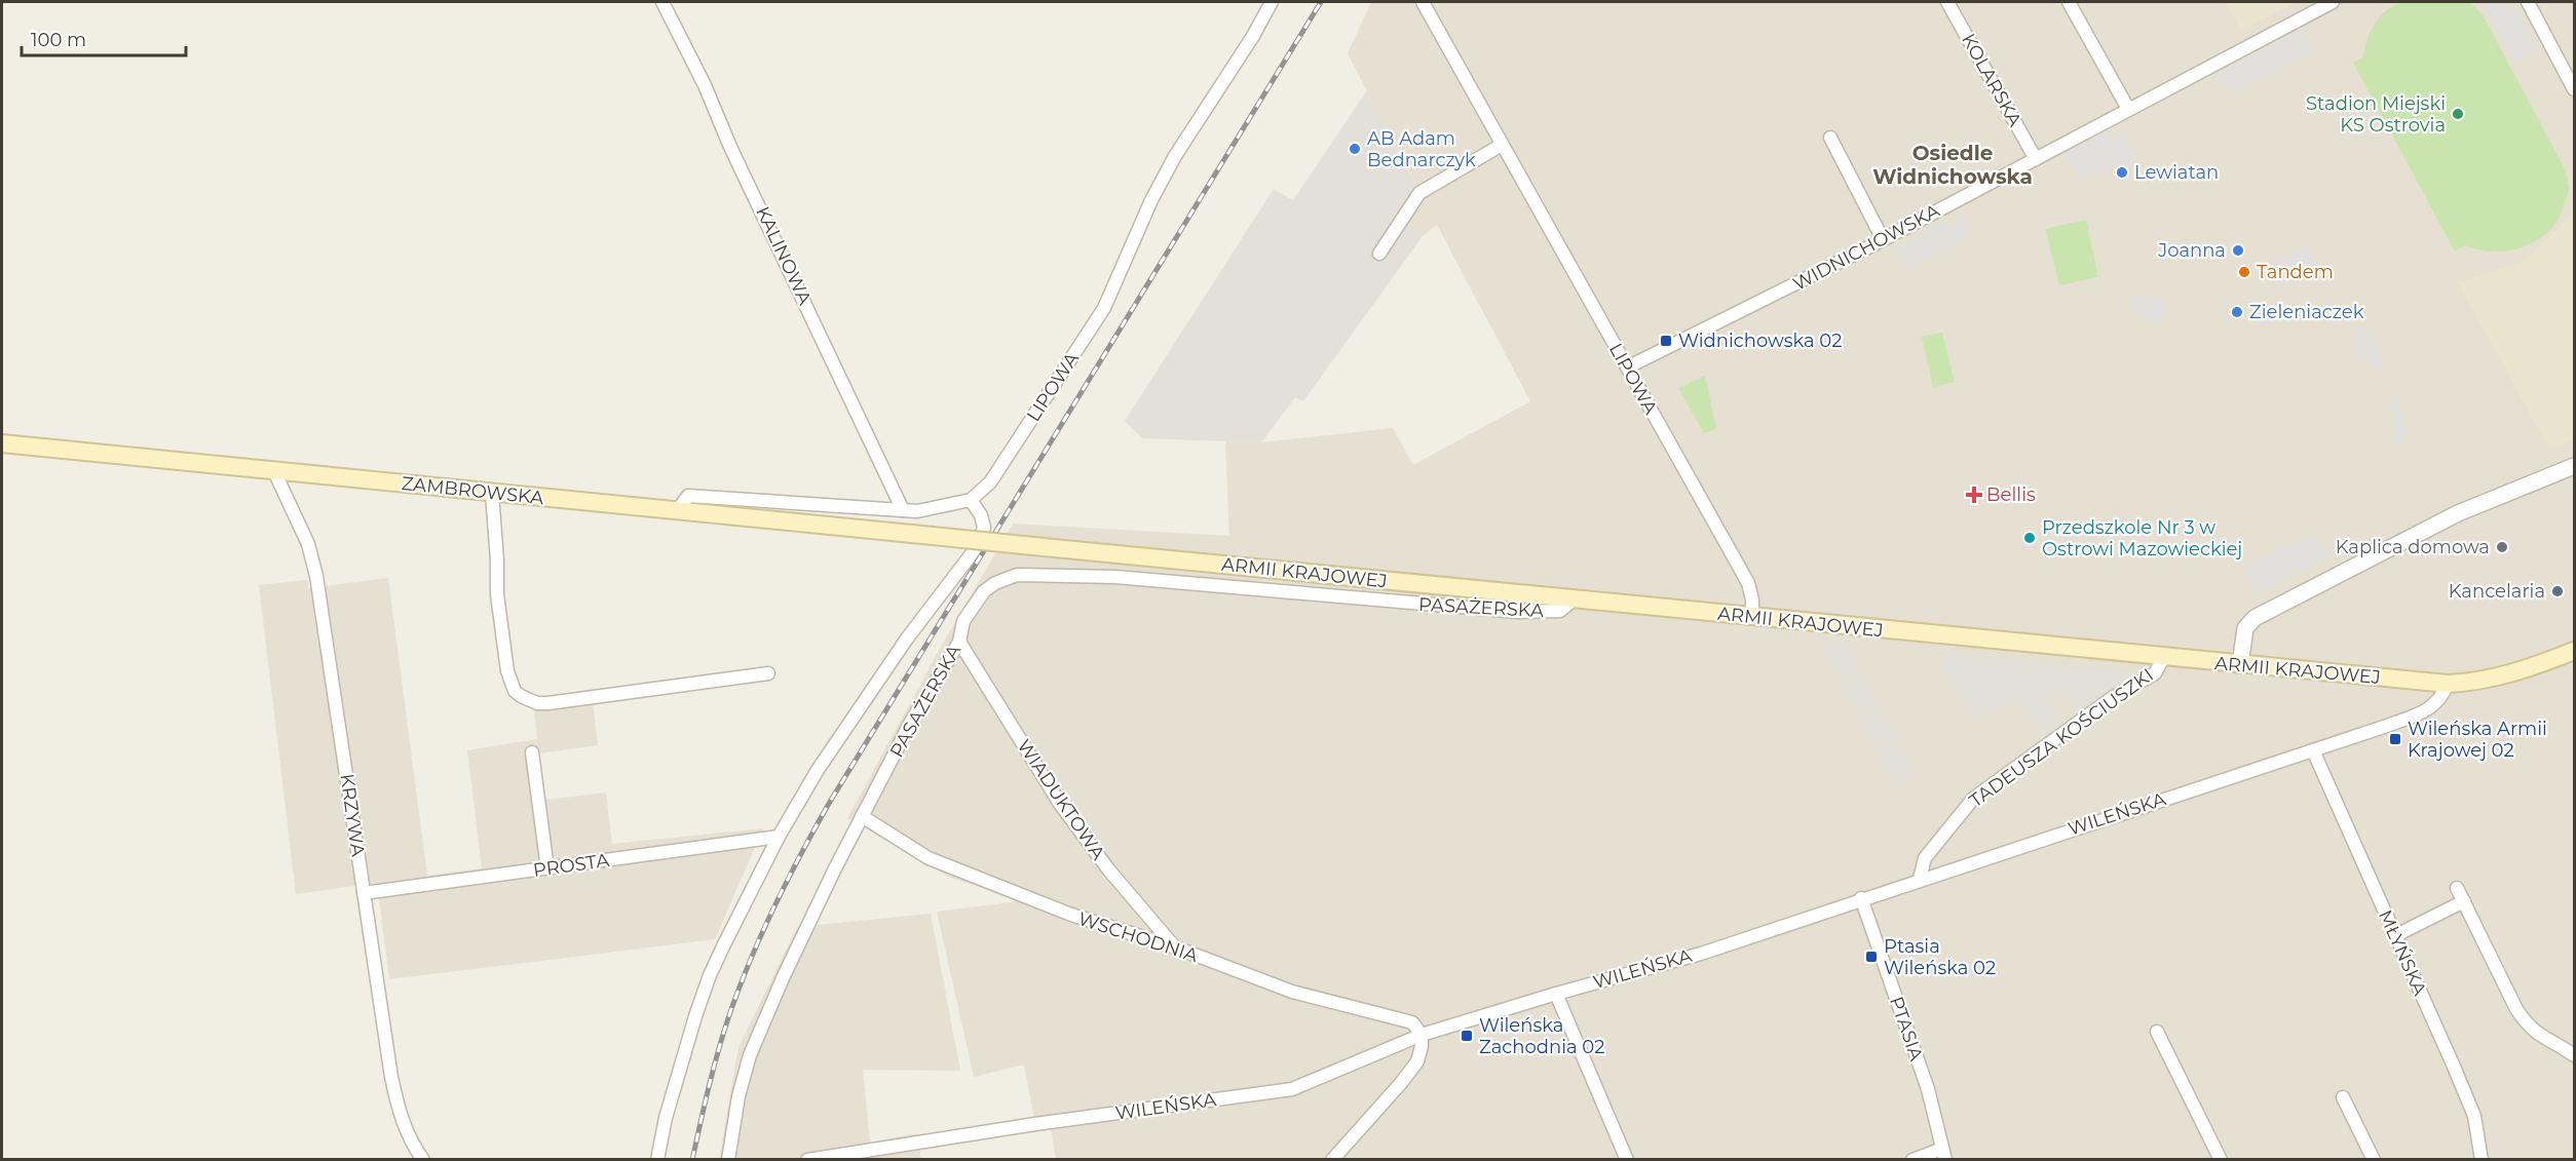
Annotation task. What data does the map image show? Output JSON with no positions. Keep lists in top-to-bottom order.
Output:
{
  "streets": {
    "main road": ["ZAMBROWSKA", "ARMII KRAJOWEJ"],
    "street": [
      "KOLARSKA",
      "WIDNICHOWSKA",
      "KALINOWA",
      "LIPOWA",
      "PASAŻERSKA",
      "TADEUSZA KOŚCIUSZKI",
      "WIADUKTOWA",
      "WILEŃSKA",
      "KRZYWA",
      "PROSTA",
      "WSCHODNIA",
      "MŁYŃSKA",
      "PTASIA"
    ]
  },
  "crossings": [
    ["KOLARSKA", "WIDNICHOWSKA"],
    ["WIDNICHOWSKA", "LIPOWA"],
    ["LIPOWA", "ARMII KRAJOWEJ"],
    ["ZAMBROWSKA", "ARMII KRAJOWEJ"],
    ["ZAMBROWSKA", "KRZYWA"],
    ["ARMII KRAJOWEJ", "PASAŻERSKA"],
    ["ARMII KRAJOWEJ", "TADEUSZA KOŚCIUSZKI"],
    ["ARMII KRAJOWEJ", "WILEŃSKA"],
    ["PASAŻERSKA", "WIADUKTOWA"],
    ["PASAŻERSKA", "WSCHODNIA"],
    ["TADEUSZA KOŚCIUSZKI", "WILEŃSKA"],
    ["WIADUKTOWA", "WSCHODNIA"],
    ["WILEŃSKA", "WSCHODNIA"],
    ["WILEŃSKA", "MŁYŃSKA"],
    ["WILEŃSKA", "PTASIA"],
    ["KRZYWA", "PROSTA"]
  ],
  "districts": ["Osiedle Widnichowska"],
  "places": {
    "other": [
      "Stadion Miejski KS Ostrovia",
      "AB Adam Bednarczyk",
      "Lewiatan",
      "Joanna",
      "Tandem",
      "Zieleniaczek",
      "Przedszkole Nr 3 w Ostrowi Mazowieckiej",
      "Kaplica domowa",
      "Kancelaria"
    ],
    "transit": [
      "Widnichowska 02",
      "Wileńska Armii Krajowej 02",
      "Ptasia Wileńska 02",
      "Wileńska Zachodnia 02"
    ],
    "health": ["Bellis"]
  },
  "scale_bar": "100 m"
}
